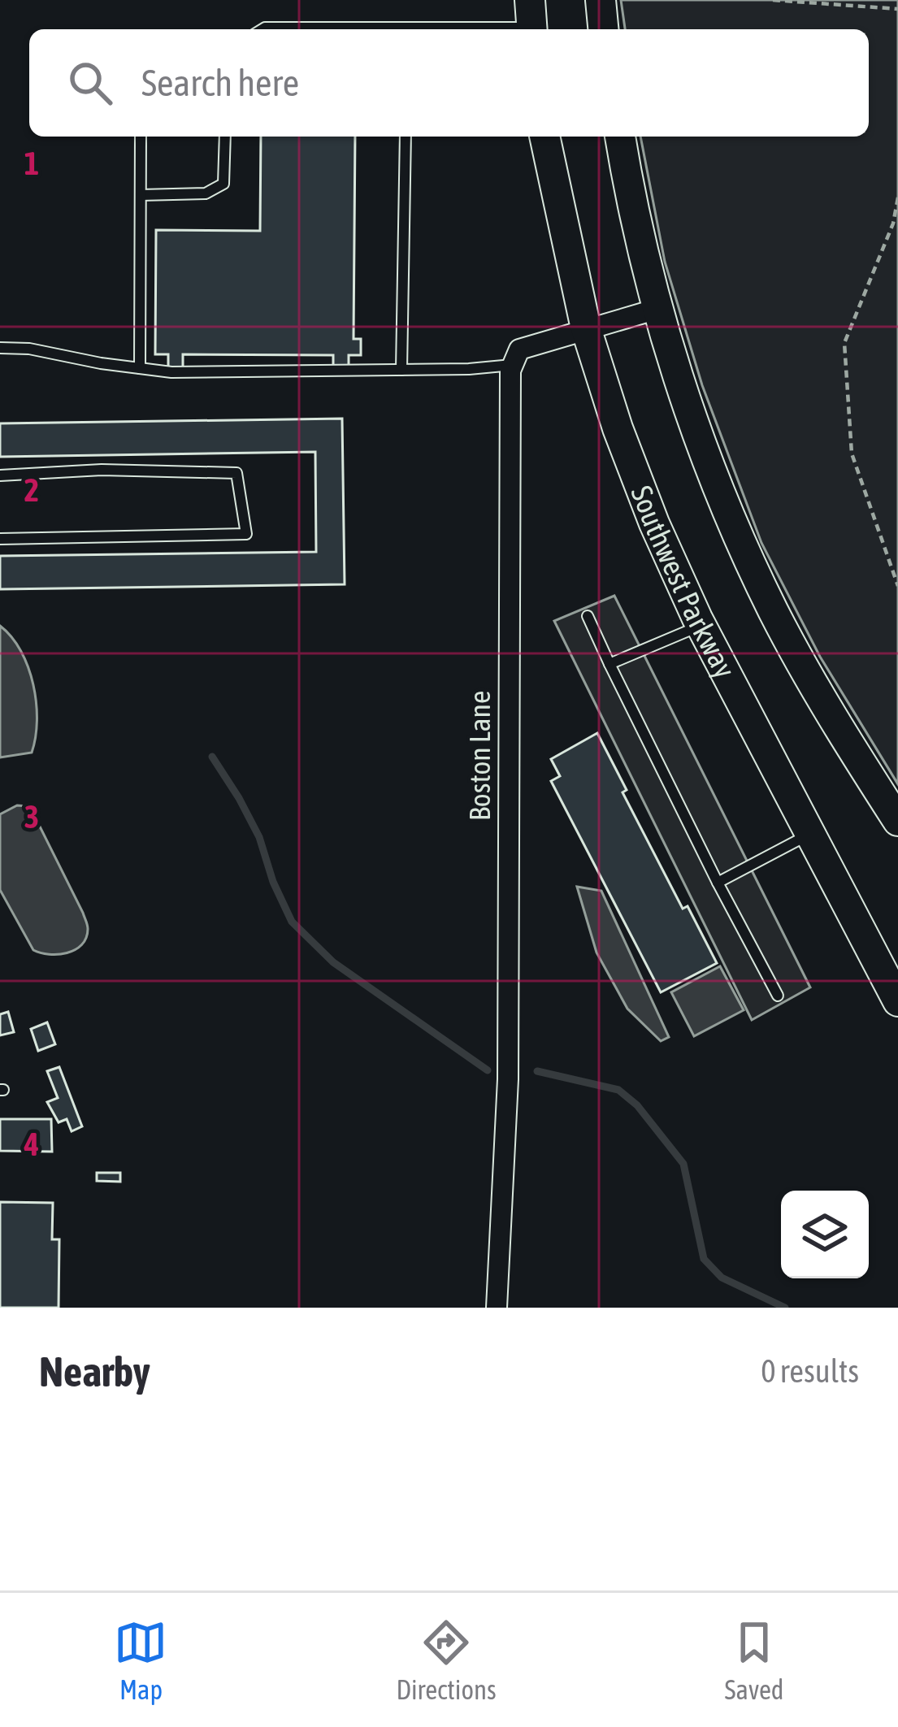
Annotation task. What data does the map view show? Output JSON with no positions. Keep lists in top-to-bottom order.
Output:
{
  "streets": {
    "main road": ["Southwest Parkway"],
    "street": ["Boston Lane"]
  },
  "page": {
    "search": "Search here",
    "heading": ["Nearby", "0 results"],
    "nav": ["Map", "Directions", "Saved"]
  },
  "grid": {
    "rows": [
      "1",
      "2",
      "3",
      "4"
    ]
  }
}
